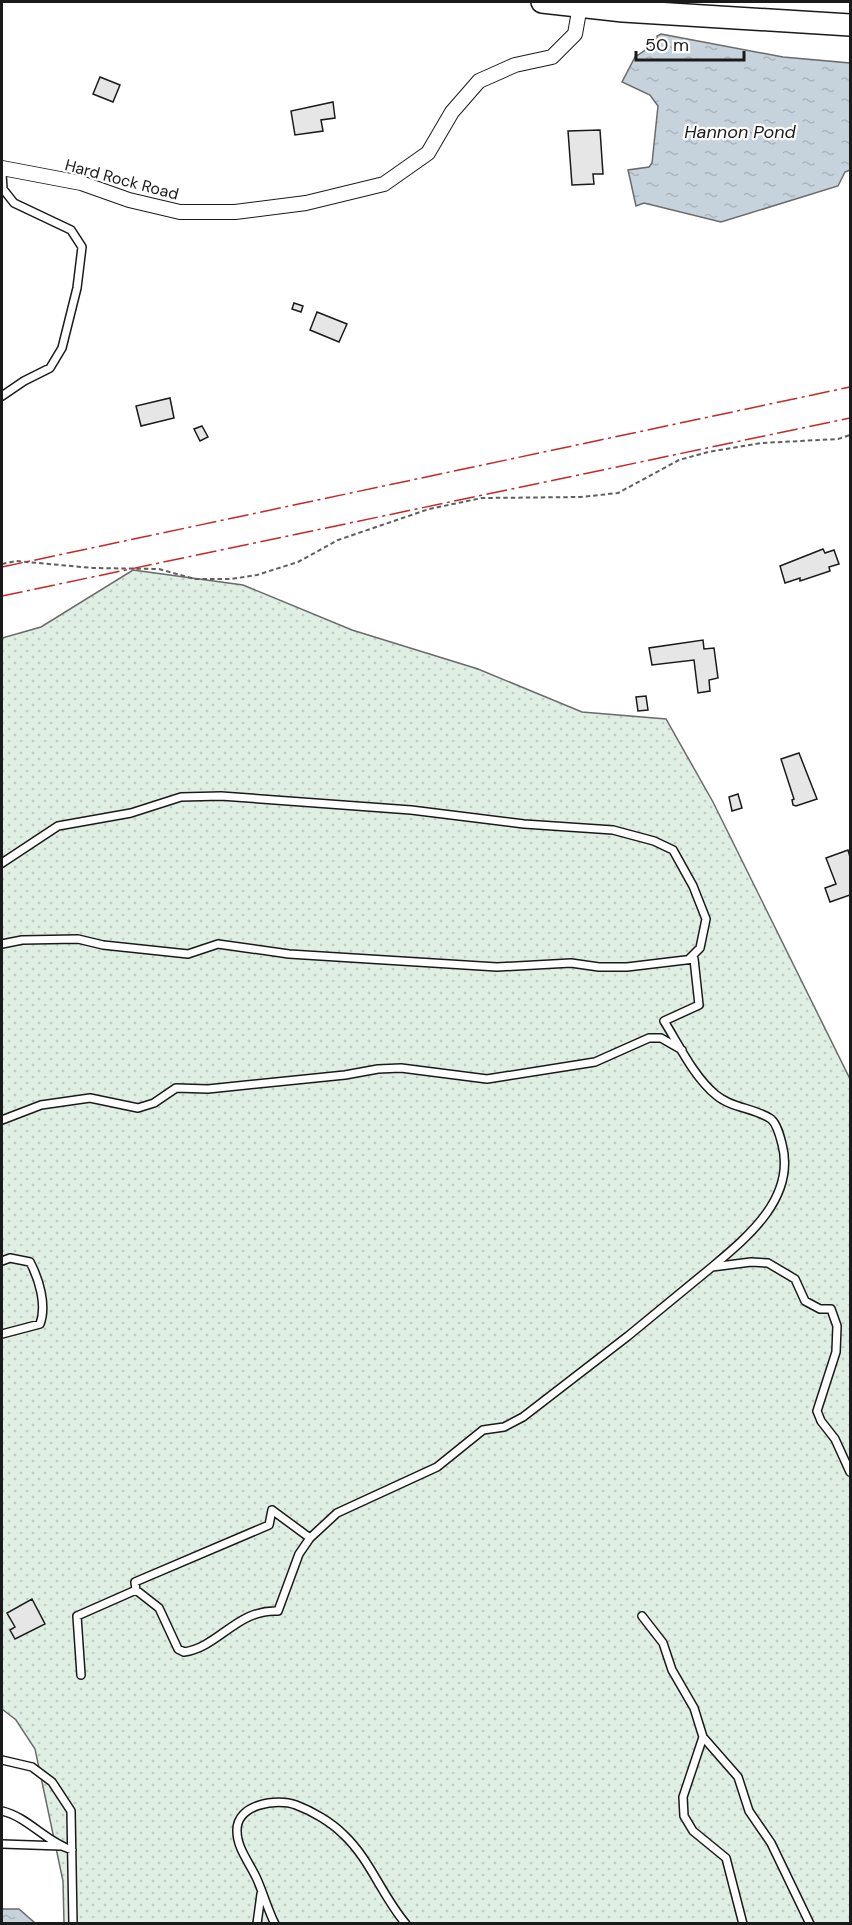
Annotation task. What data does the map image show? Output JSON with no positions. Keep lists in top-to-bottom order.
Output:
{
  "streets": {
    "street": ["Hard Rock Road"]
  },
  "water": ["Hannon Pond"],
  "scale_bar": "50 m"
}
